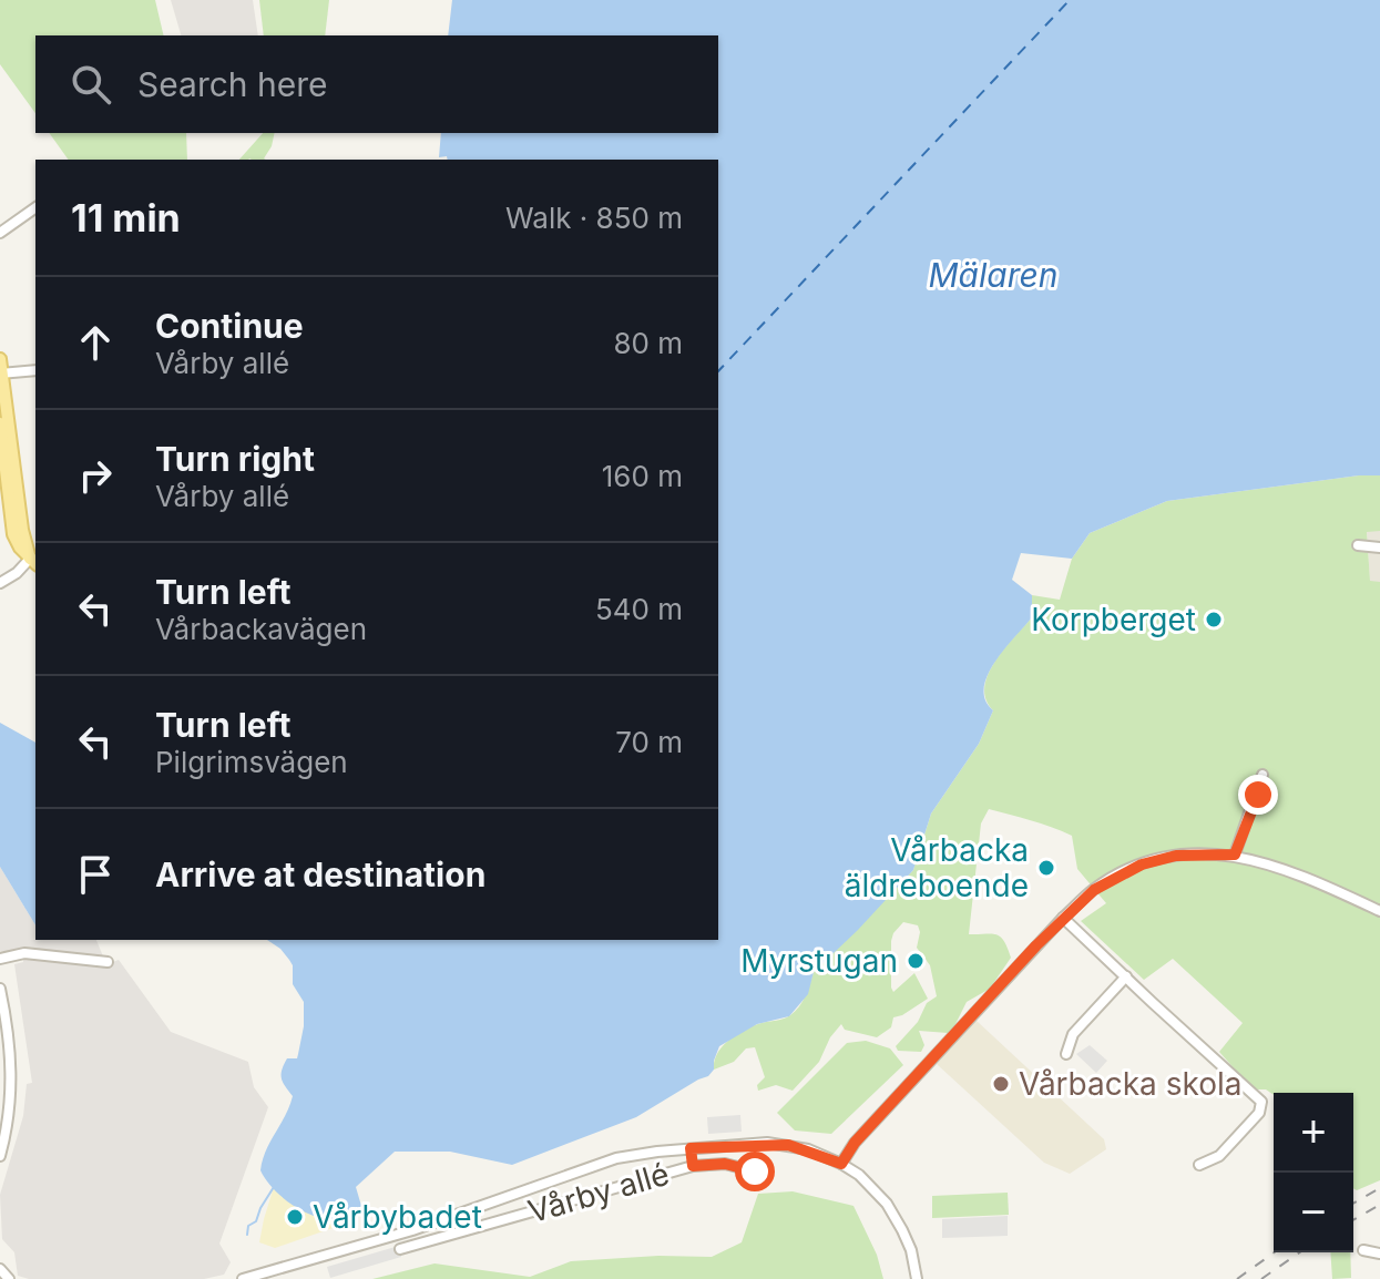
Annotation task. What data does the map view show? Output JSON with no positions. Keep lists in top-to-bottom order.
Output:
{
  "streets": {
    "street": ["Vårby allé"]
  },
  "water": ["Mälaren"],
  "places": [
    "Korpberget",
    "Vårbacka äldreboende",
    "Myrstugan",
    "Vårbacka skola",
    "Vårbybadet"
  ],
  "page": {
    "search": "Search here",
    "heading": ["11 min", "Walk · 850 m"],
    "list": [
      ["Continue", "Vårby allé", "80 m"],
      ["Turn right", "Vårby allé", "160 m"],
      ["Turn left", "Vårbackavägen", "540 m"],
      ["Turn left", "Pilgrimsvägen", "70 m"],
      "Arrive at destination"
    ],
    "map_buttons": ["+", "−"]
  }
}
